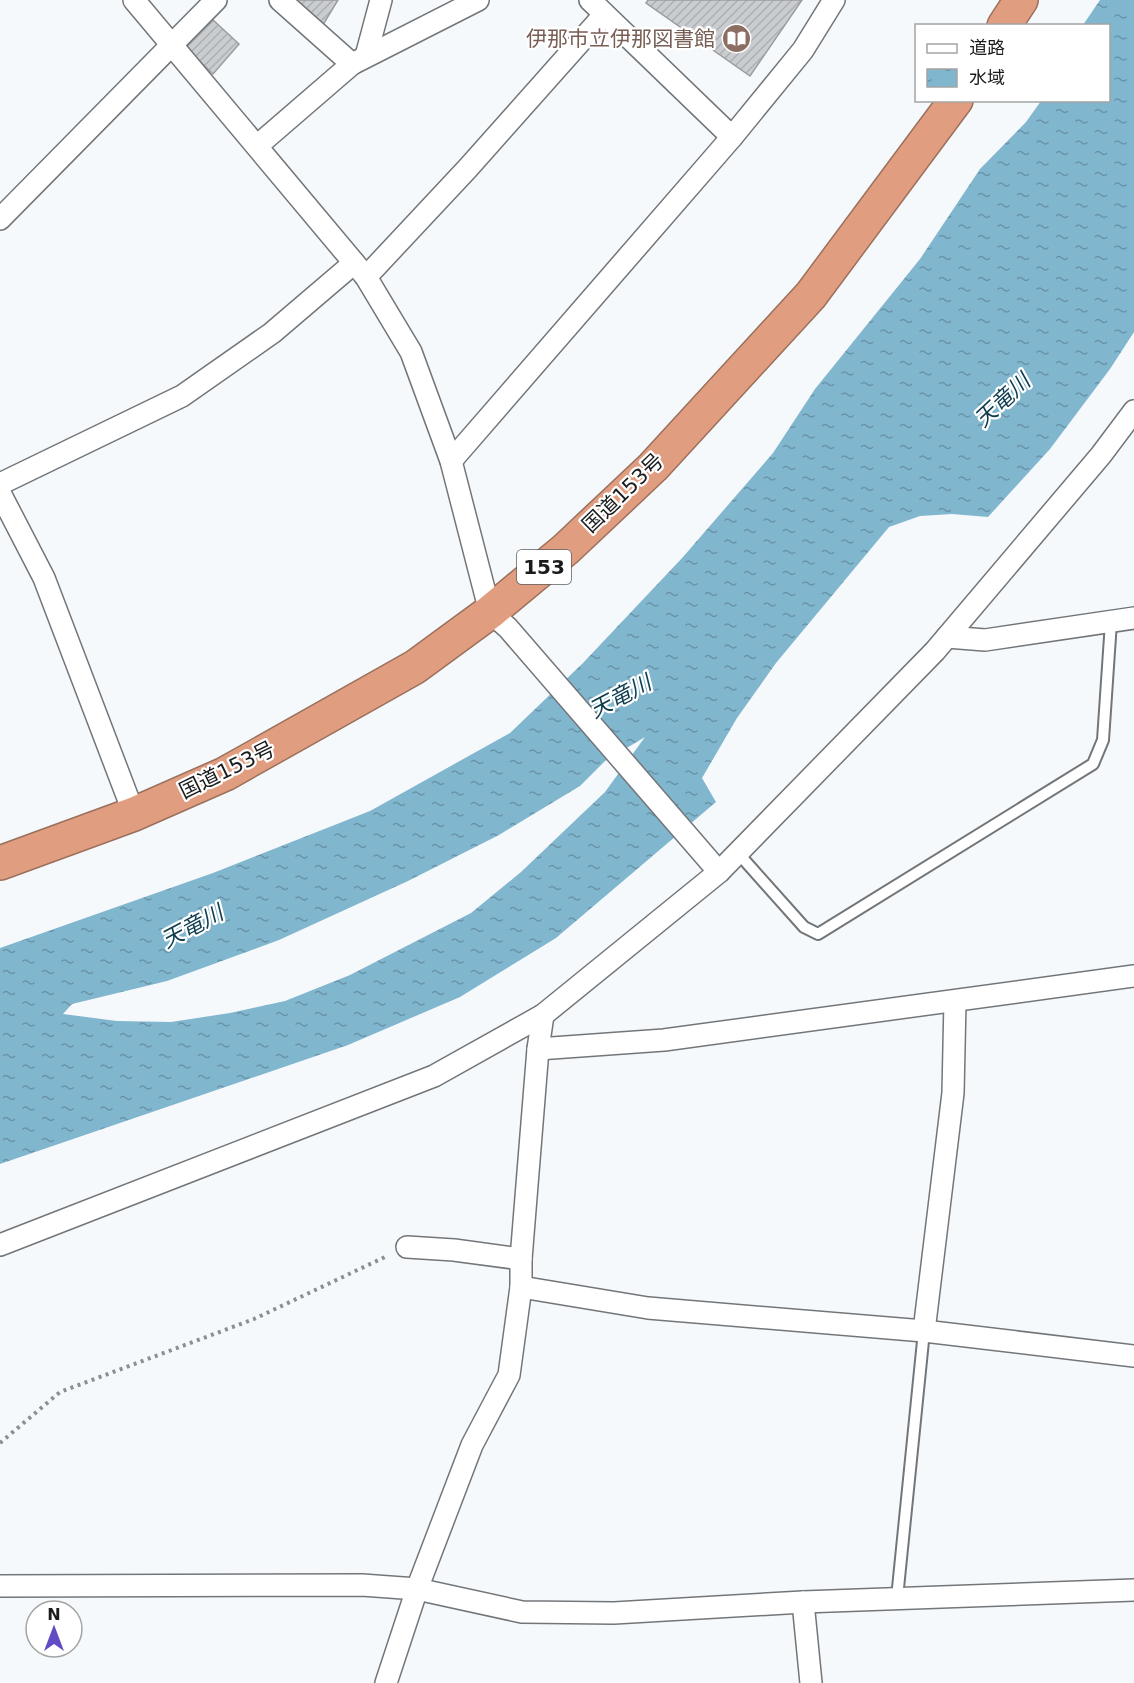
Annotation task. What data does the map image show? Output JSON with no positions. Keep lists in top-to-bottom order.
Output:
{
  "streets": {
    "highway": ["国道153号", "153"]
  },
  "water": ["天竜川"],
  "places": {
    "library": ["伊那市立伊那図書館"]
  },
  "legend": ["道路", "水域"],
  "north": "top"
}
